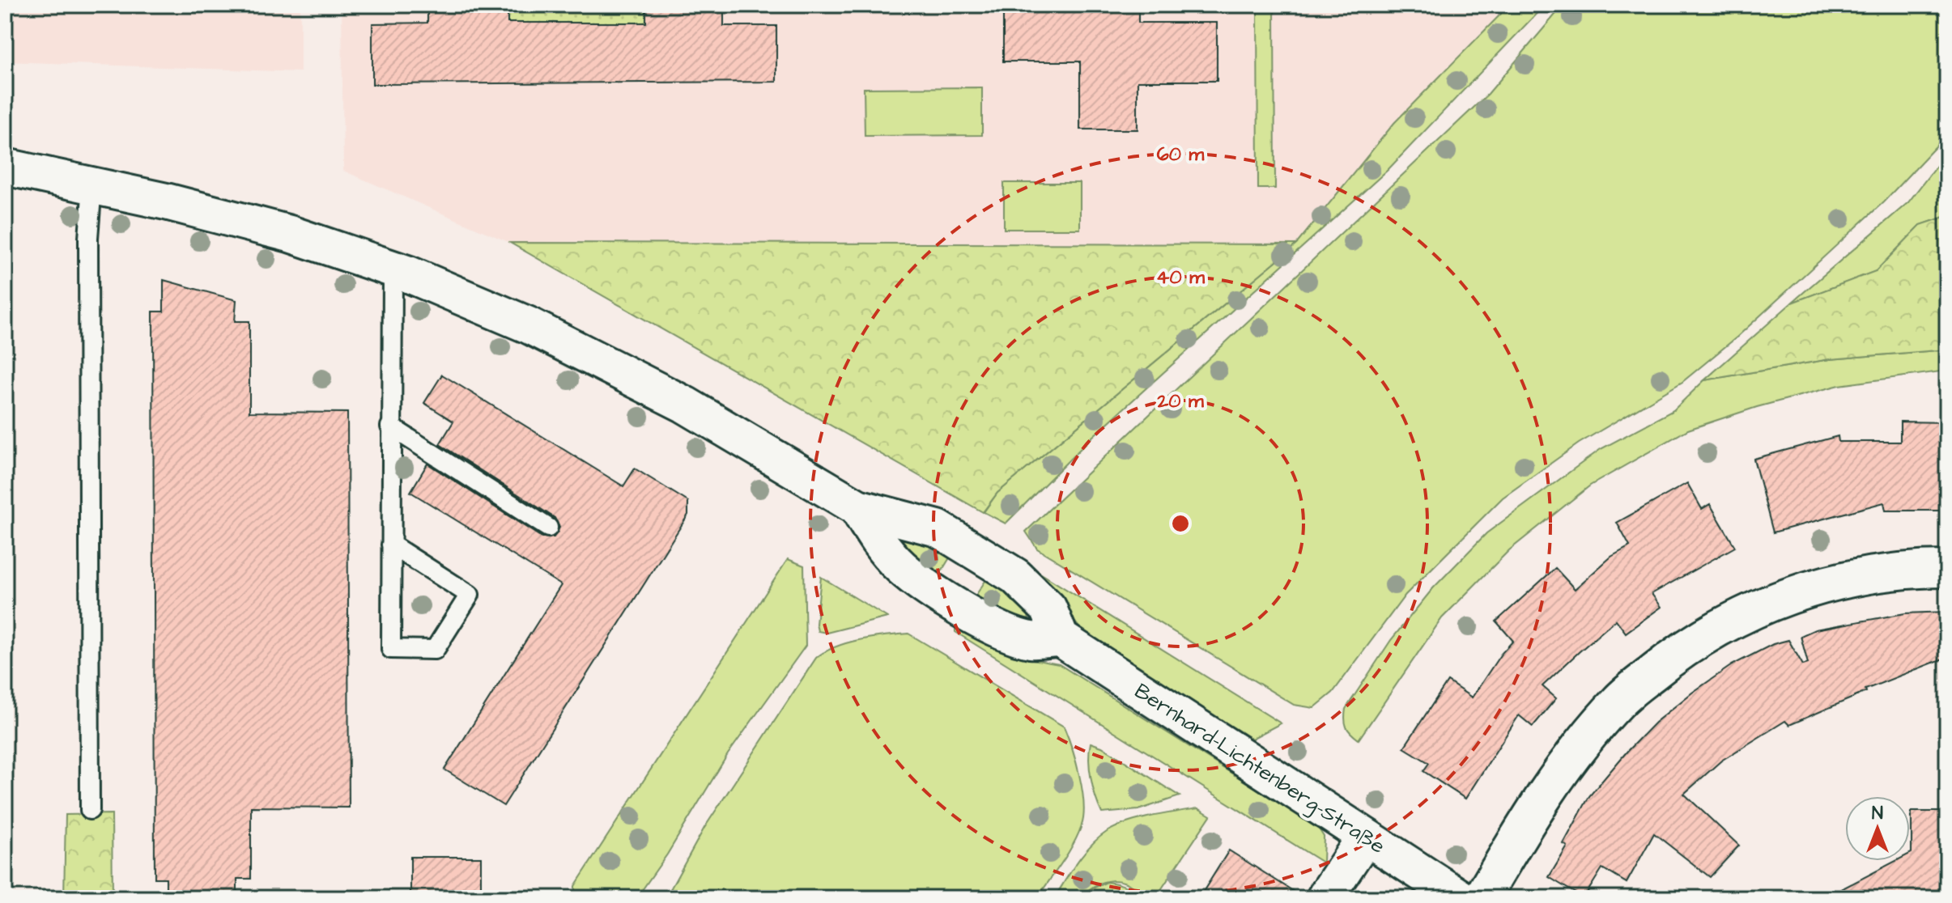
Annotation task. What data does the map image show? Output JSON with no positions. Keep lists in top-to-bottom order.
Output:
{
  "streets": {
    "street": ["Bernhard-Lichtenberg-Straße"]
  },
  "north": "top",
  "rings": ["60 m", "40 m", "20 m"]
}
